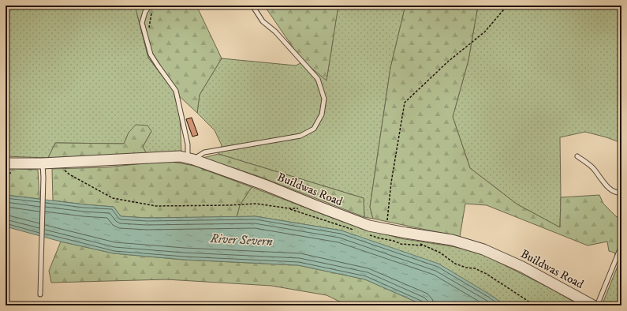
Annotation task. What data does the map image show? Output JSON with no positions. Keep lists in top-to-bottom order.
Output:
{
  "streets": {
    "street": ["Buildwas Road"]
  },
  "water": ["River Severn"]
}
